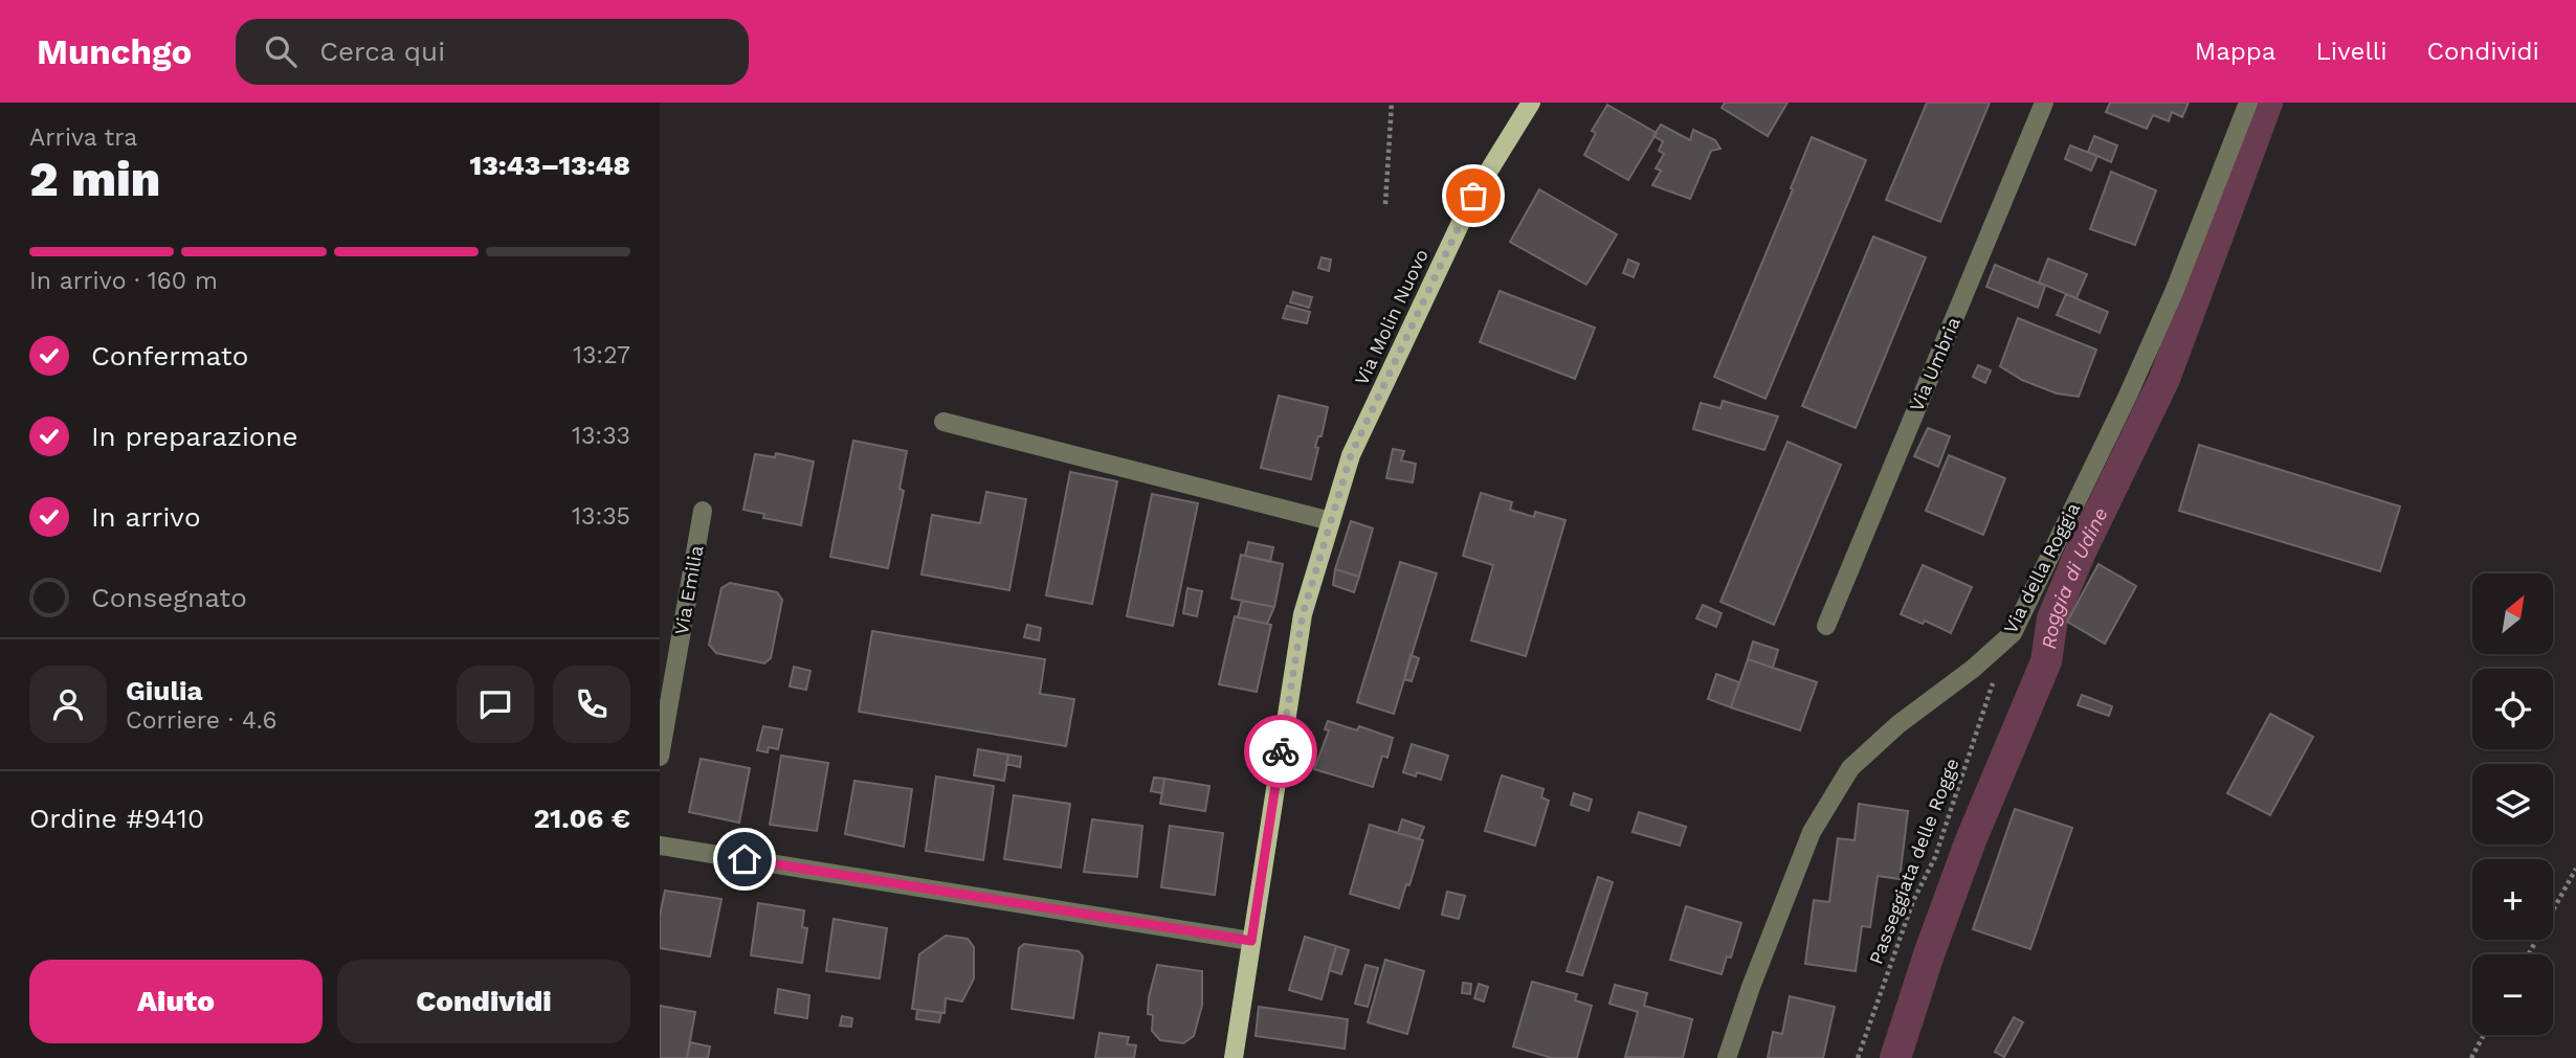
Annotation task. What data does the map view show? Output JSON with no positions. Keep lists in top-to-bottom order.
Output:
{
  "streets": {
    "main road": ["Via Molin Nuovo"],
    "street": ["Via Umbria", "Via della Roggia", "Via Emilia"],
    "path": ["Passeggiata delle Rogge"]
  },
  "water": ["Roggia di Udine"],
  "north": "top right",
  "page": {
    "header": "Munchgo",
    "search": "Cerca qui",
    "nav": ["Mappa", "Livelli", "Condividi"],
    "heading": ["2 min", "Arriva tra", "13:43–13:48"],
    "panel": [
      "Giulia",
      "Corriere · 4.6",
      "Ordine #9410",
      "21.06 €"
    ],
    "bar": "In arrivo · 160 m",
    "list": [
      ["Confermato", "13:27"],
      ["In preparazione", "13:33"],
      ["In arrivo", "13:35"],
      "Consegnato"
    ],
    "map_buttons": ["+", "−"],
    "buttons": ["Aiuto", "Condividi"]
  }
}
